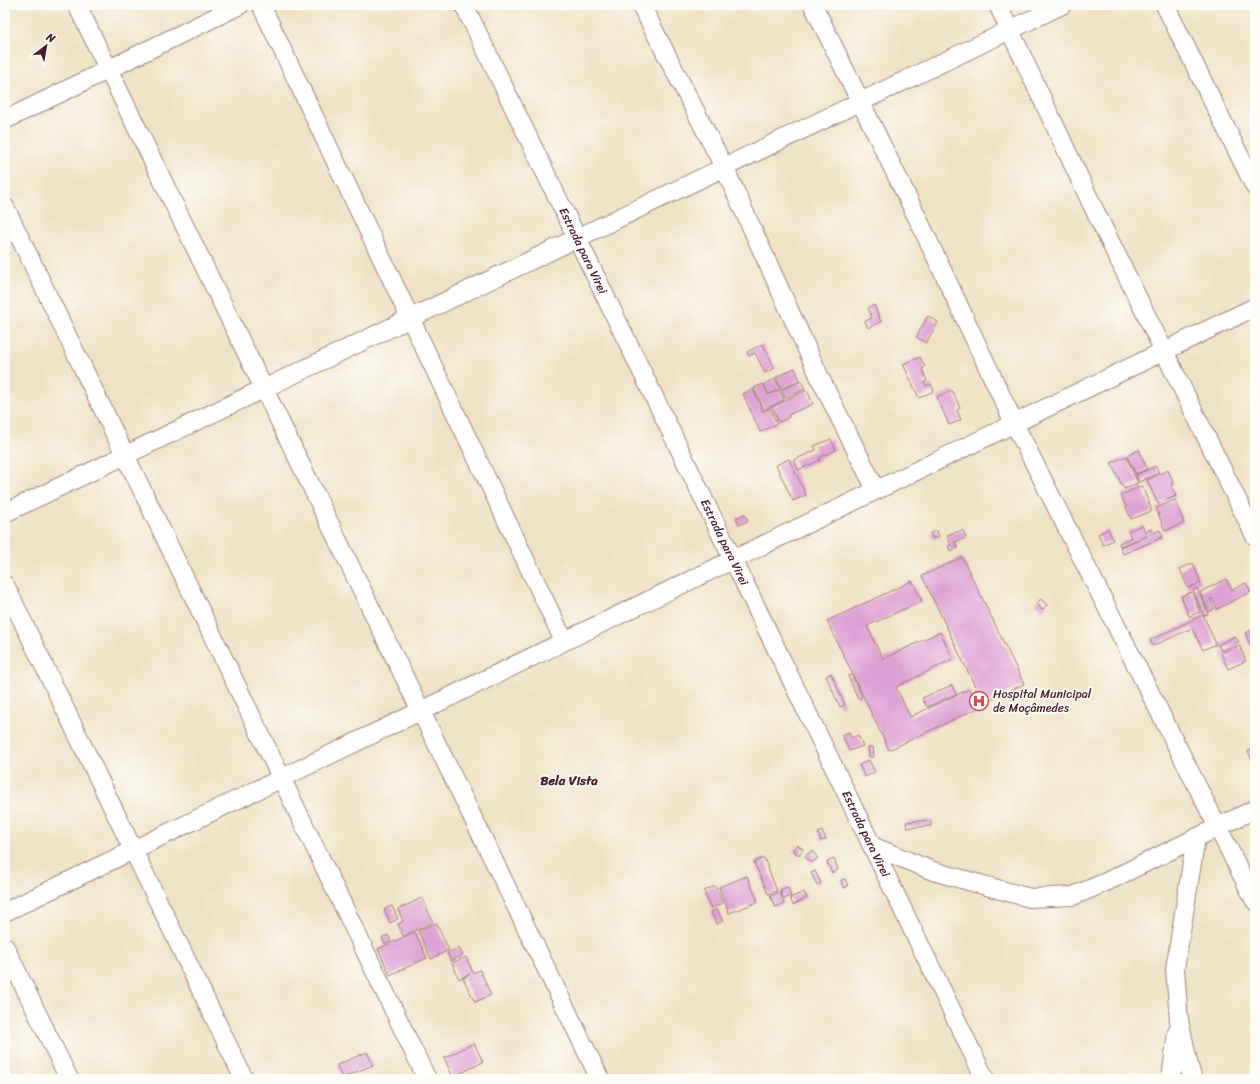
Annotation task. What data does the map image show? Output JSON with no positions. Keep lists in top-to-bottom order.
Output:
{
  "streets": {
    "street": ["Estrada para Virei"]
  },
  "districts": ["Bela Vista"],
  "places": {
    "hospital": ["Hospital Municipal de Moçâmedes"]
  },
  "north": "top right"
}
